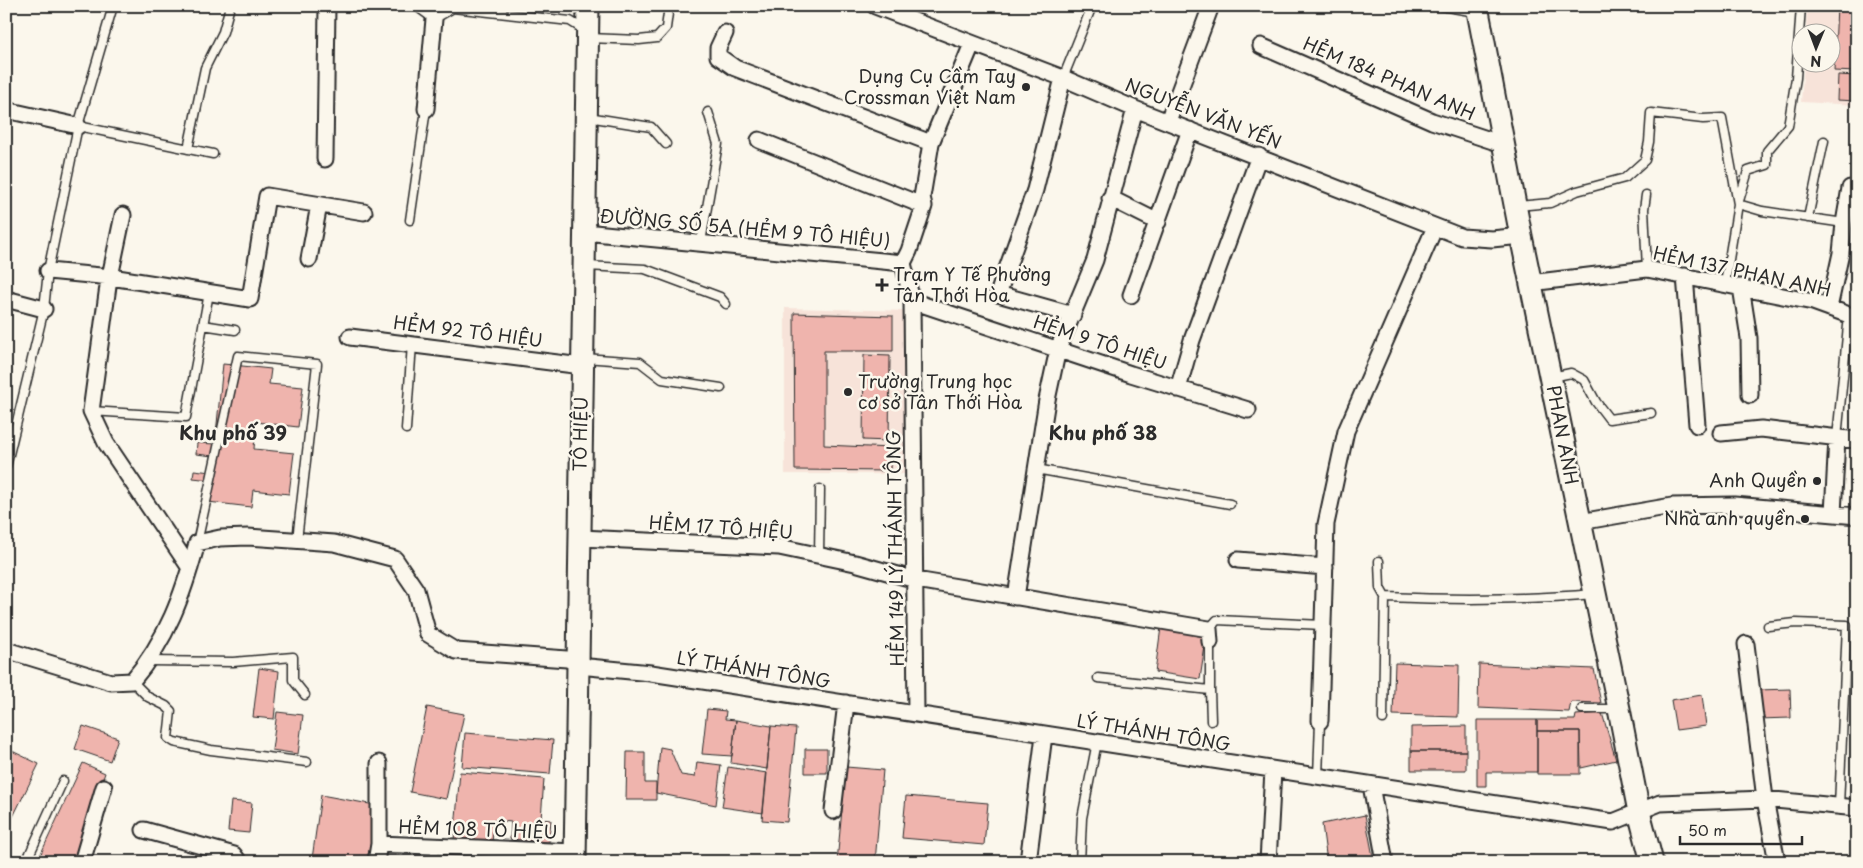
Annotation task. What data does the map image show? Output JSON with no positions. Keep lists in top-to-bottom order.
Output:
{
  "streets": {
    "main road": ["TÔ HIỆU", "PHAN ANH"],
    "street": [
      "HẺM 184 PHAN ANH",
      "NGUYỄN VĂN YẾN",
      "ĐƯỜNG SỐ 5A (HẺM 9 TÔ HIỆU)",
      "HẺM 137 PHAN ANH",
      "HẺM 92 TÔ HIỆU",
      "HẺM 9 TÔ HIỆU",
      "HẺM 17 TÔ HIỆU",
      "HẺM 149 LÝ THÁNH TÔNG",
      "LÝ THÁNH TÔNG",
      "HẺM 108 TÔ HIỆU"
    ]
  },
  "crossings": [
    ["HẺM 184 PHAN ANH", "PHAN ANH"],
    ["NGUYỄN VĂN YẾN", "PHAN ANH"],
    ["ĐƯỜNG SỐ 5A (HẺM 9 TÔ HIỆU)", "TÔ HIỆU"],
    ["ĐƯỜNG SỐ 5A (HẺM 9 TÔ HIỆU)", "HẺM 149 LÝ THÁNH TÔNG"],
    ["HẺM 137 PHAN ANH", "PHAN ANH"],
    ["HẺM 92 TÔ HIỆU", "TÔ HIỆU"],
    ["HẺM 9 TÔ HIỆU", "HẺM 149 LÝ THÁNH TÔNG"],
    ["TÔ HIỆU", "HẺM 17 TÔ HIỆU"],
    ["TÔ HIỆU", "LÝ THÁNH TÔNG"],
    ["TÔ HIỆU", "HẺM 108 TÔ HIỆU"],
    ["PHAN ANH", "LÝ THÁNH TÔNG"],
    ["HẺM 17 TÔ HIỆU", "HẺM 149 LÝ THÁNH TÔNG"],
    ["HẺM 149 LÝ THÁNH TÔNG", "LÝ THÁNH TÔNG"]
  ],
  "districts": ["Khu phố 39", "Khu phố 38"],
  "places": {
    "other": [
      "Dụng Cụ Cầm Tay Crossman Việt Nam",
      "Trường Trung học cơ sở Tân Thới Hòa",
      "Anh Quyền",
      "Nhà anh quyền"
    ],
    "health": ["Trạm Y Tế Phường Tân Thới Hòa"]
  },
  "scale_bar": "50 m",
  "north": "bottom"
}
